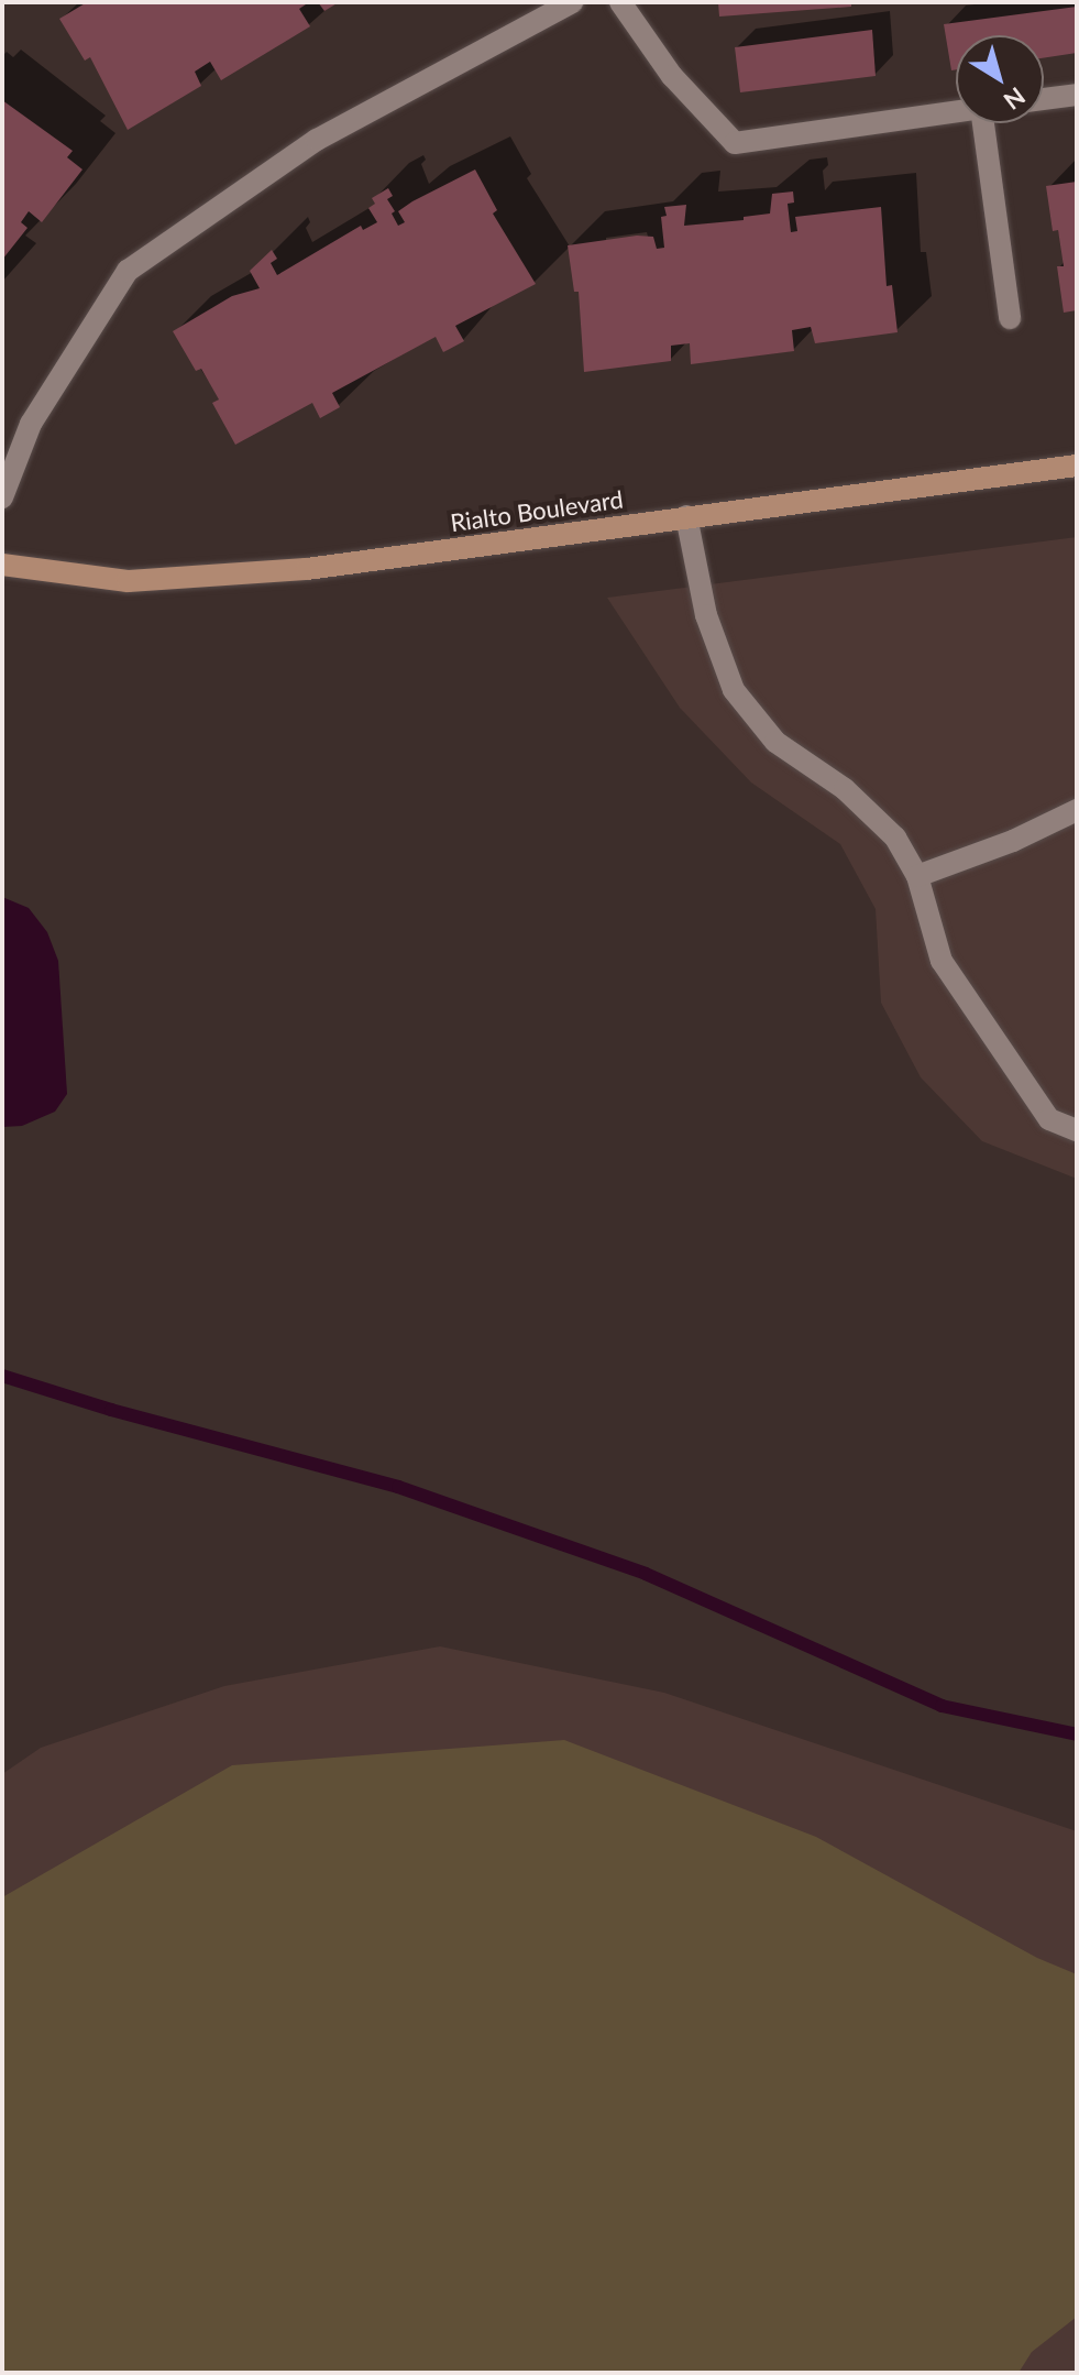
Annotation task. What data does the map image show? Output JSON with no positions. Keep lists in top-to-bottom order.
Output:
{
  "streets": {
    "street": ["Rialto Boulevard"]
  },
  "north": "bottom right"
}
